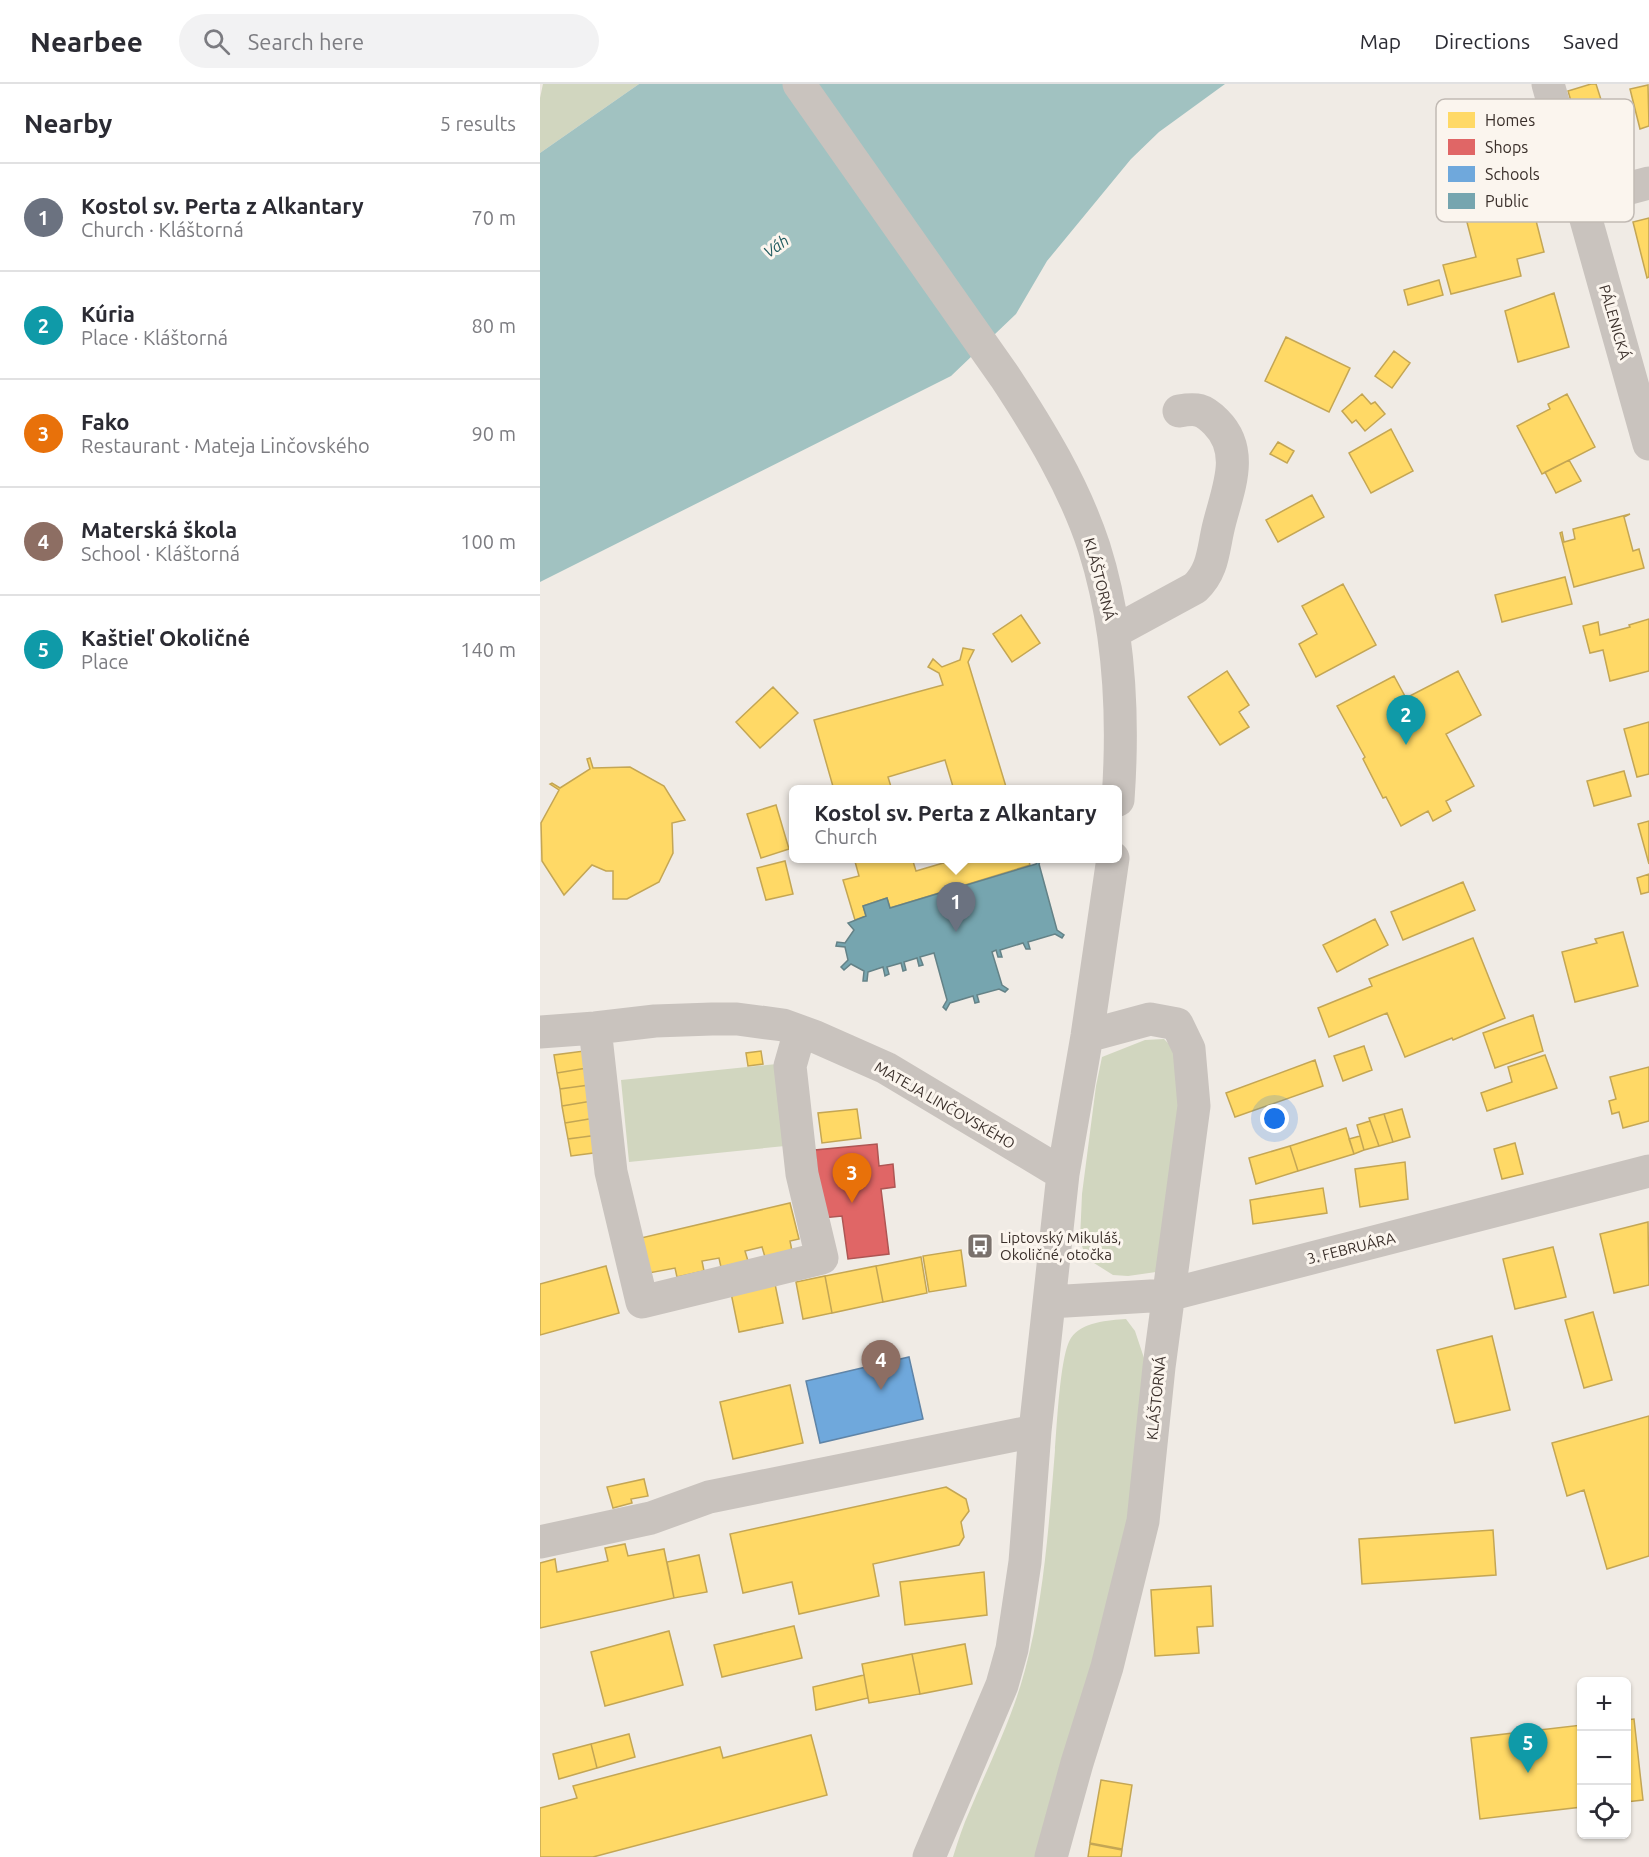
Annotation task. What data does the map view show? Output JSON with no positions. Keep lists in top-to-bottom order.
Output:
{
  "streets": {
    "street": [
      "PÁLENICKÁ",
      "KLÁŠTORNÁ",
      "MATEJA LINČOVSKÉHO",
      "3. FEBRUÁRA"
    ]
  },
  "crossings": [
    ["KLÁŠTORNÁ", "3. FEBRUÁRA"]
  ],
  "water": ["Váh"],
  "places": {
    "bus stop": ["Liptovský Mikuláš, Okoličné, otočka"]
  },
  "legend": [
    "Homes",
    "Shops",
    "Schools",
    "Public"
  ],
  "page": {
    "header": "Nearbee",
    "search": "Search here",
    "nav": ["Map", "Directions", "Saved"],
    "heading": ["Nearby", "5 results"],
    "list": [
      {
        "mark": "1",
        "name": "Kostol sv. Perta z Alkantary",
        "note": "Church · Kláštorná",
        "value": "70 m"
      },
      {
        "mark": "2",
        "name": "Kúria",
        "note": "Place · Kláštorná",
        "value": "80 m"
      },
      {
        "mark": "3",
        "name": "Fako",
        "note": "Restaurant · Mateja Linčovského",
        "value": "90 m"
      },
      {
        "mark": "4",
        "name": "Materská škola",
        "note": "School · Kláštorná",
        "value": "100 m"
      },
      {
        "mark": "5",
        "name": "Kaštieľ Okoličné",
        "note": "Place",
        "value": "140 m"
      }
    ],
    "pins": [
      "2",
      "1",
      "3",
      "4",
      "5"
    ],
    "popup": ["Kostol sv. Perta z Alkantary", "Church"],
    "map_buttons": ["+", "−"]
  }
}
